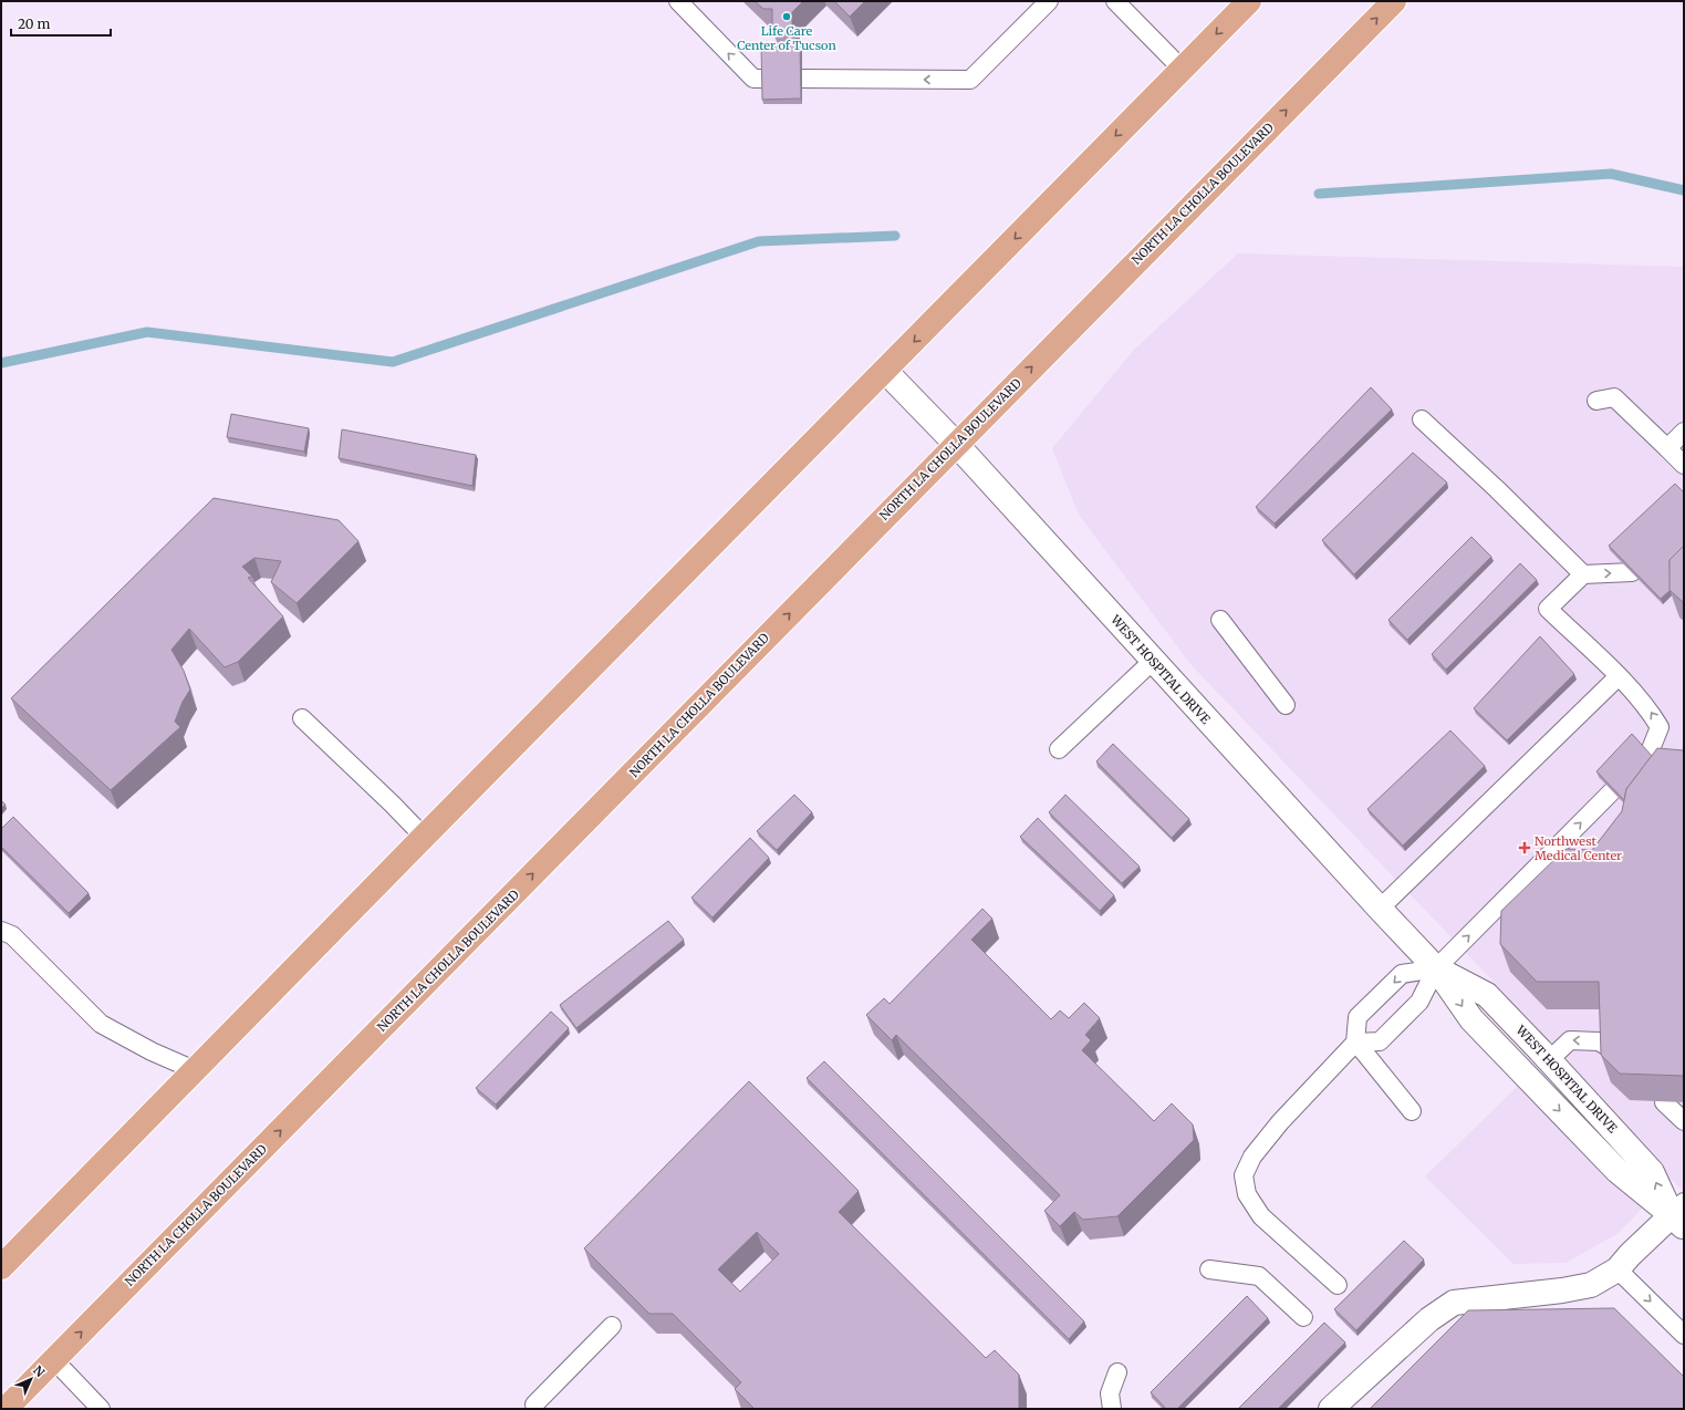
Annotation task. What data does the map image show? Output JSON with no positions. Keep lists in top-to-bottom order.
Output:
{
  "streets": {
    "main road": ["NORTH LA CHOLLA BOULEVARD"],
    "street": ["WEST HOSPITAL DRIVE"]
  },
  "crossings": [
    ["NORTH LA CHOLLA BOULEVARD", "WEST HOSPITAL DRIVE"]
  ],
  "places": {
    "other": ["Life Care Center of Tucson"],
    "health": ["Northwest Medical Center"]
  },
  "scale_bar": "20 m",
  "north": "top right"
}
